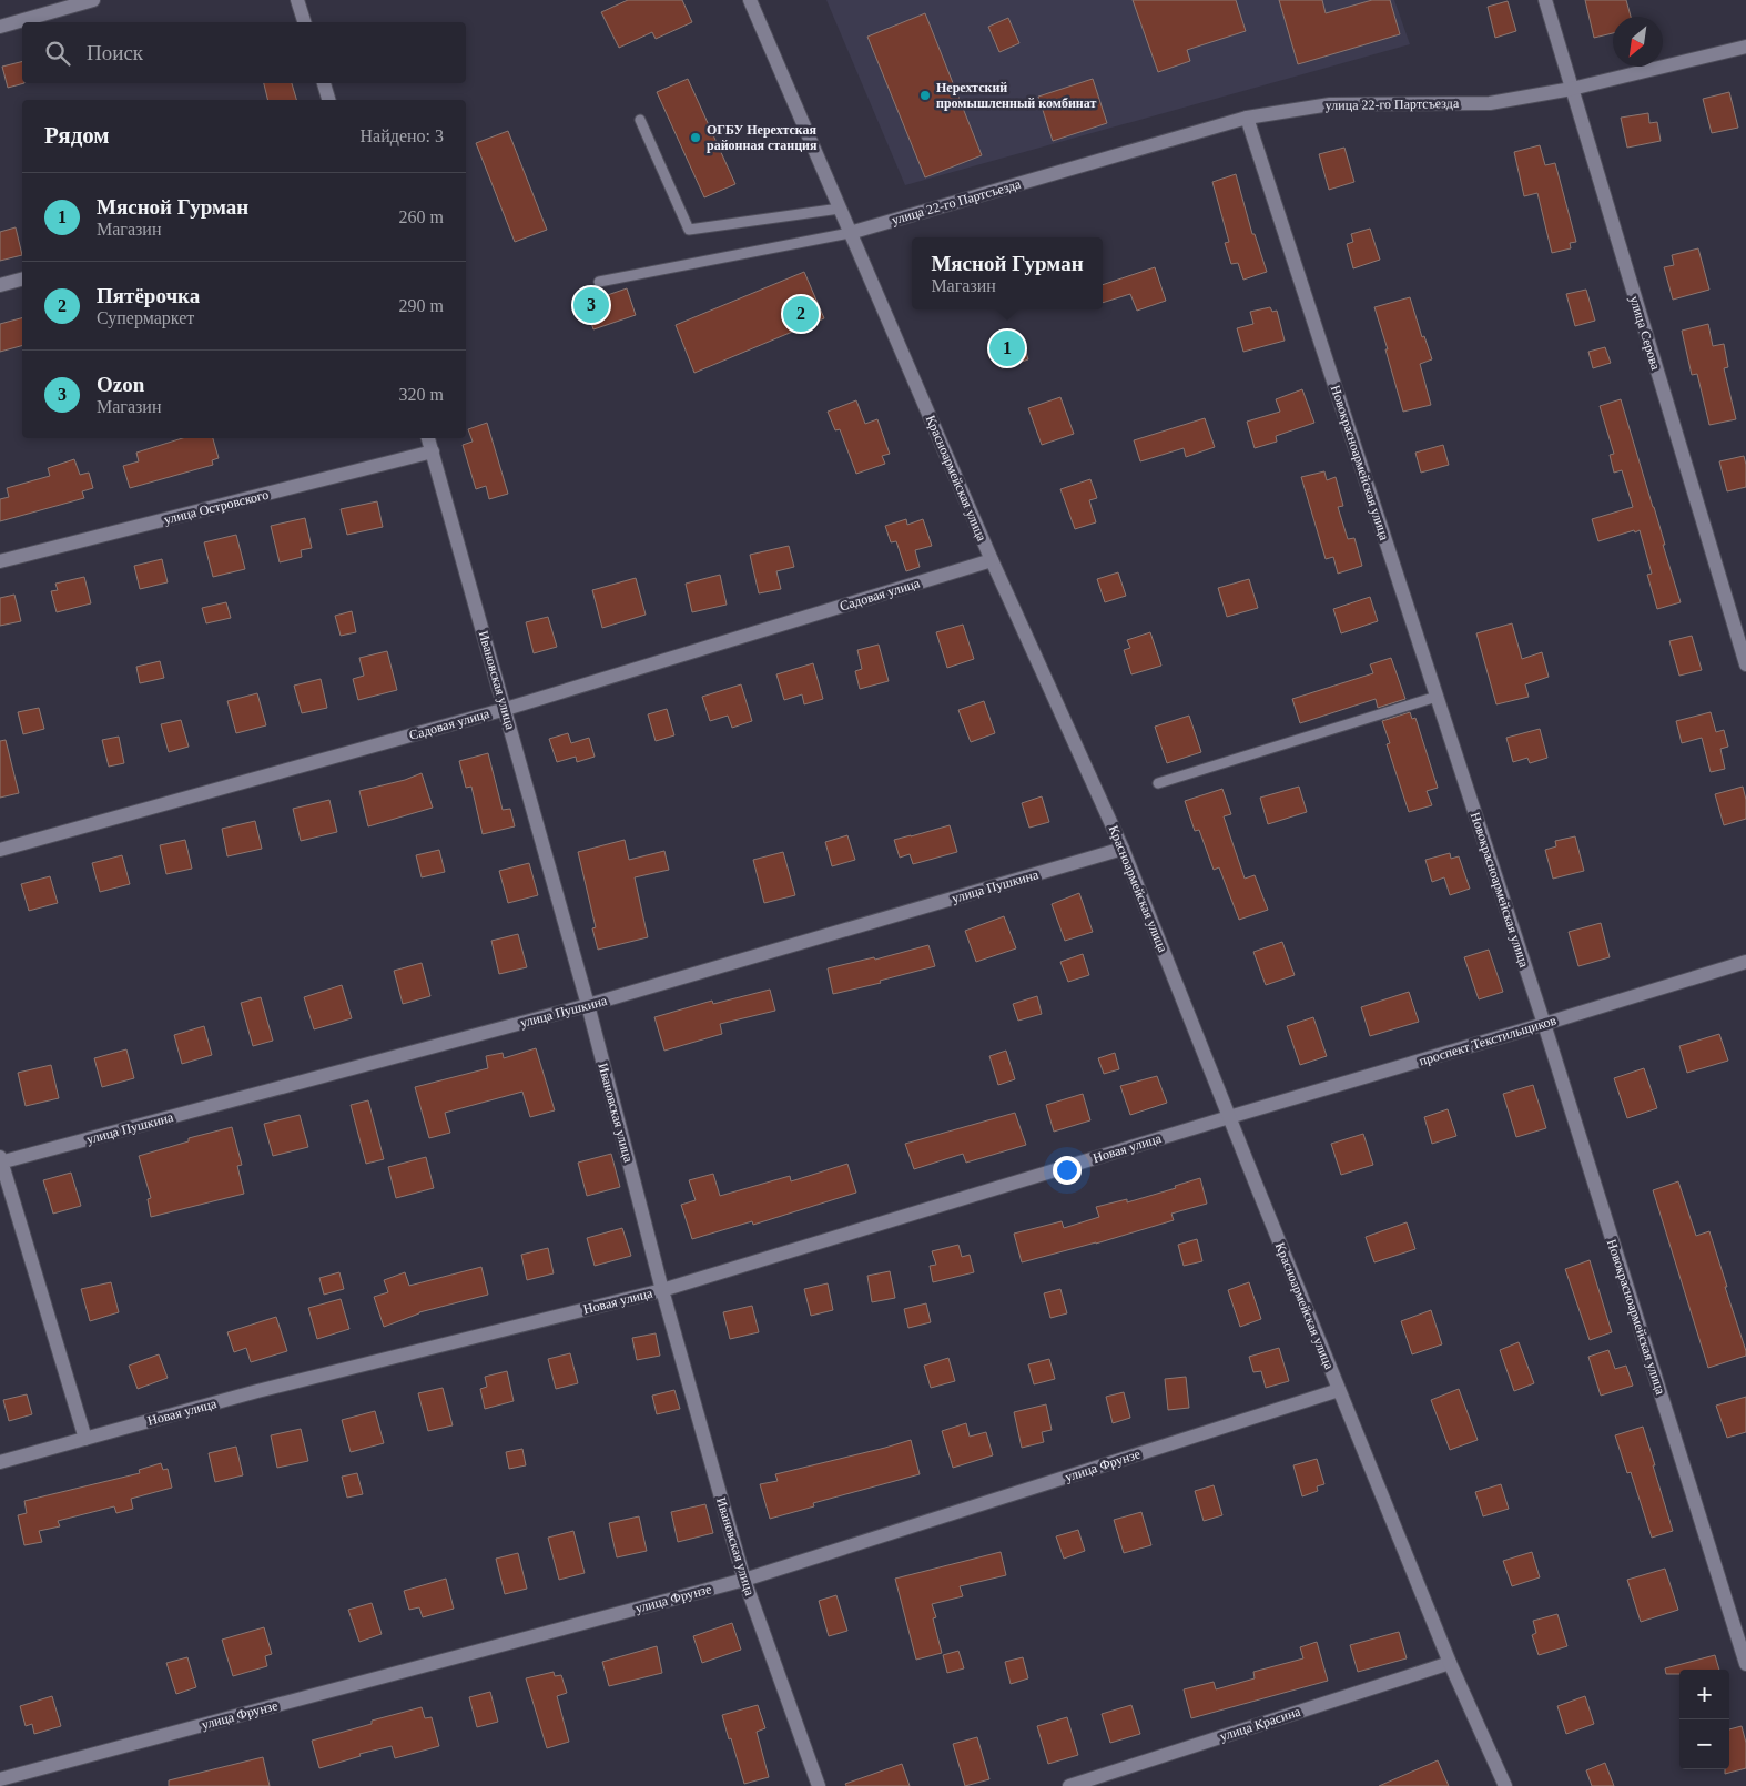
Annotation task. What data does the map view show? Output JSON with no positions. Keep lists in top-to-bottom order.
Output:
{
  "streets": {
    "street": [
      "улица 22-го Партсъезда",
      "улица Серова",
      "Новокрасноармейская улица",
      "Красноармейская улица",
      "улица Островского",
      "Садовая улица",
      "Ивановская улица",
      "улица Пушкина",
      "проспект Текстильщиков",
      "Новая улица",
      "улица Фрунзе",
      "улица Красина"
    ]
  },
  "crossings": [
    ["улица 22-го Партсъезда", "улица Серова"],
    ["улица 22-го Партсъезда", "Новокрасноармейская улица"],
    ["улица 22-го Партсъезда", "Красноармейская улица"],
    ["Новокрасноармейская улица", "проспект Текстильщиков"],
    ["Красноармейская улица", "Садовая улица"],
    ["Красноармейская улица", "улица Пушкина"],
    ["Красноармейская улица", "проспект Текстильщиков"],
    ["Красноармейская улица", "Новая улица"],
    ["Красноармейская улица", "улица Фрунзе"],
    ["Красноармейская улица", "улица Красина"],
    ["улица Островского", "Ивановская улица"],
    ["Садовая улица", "Ивановская улица"],
    ["Ивановская улица", "улица Пушкина"],
    ["Ивановская улица", "Новая улица"],
    ["Ивановская улица", "улица Фрунзе"],
    ["проспект Текстильщиков", "Новая улица"]
  ],
  "places": ["Нерехтский промышленный комбинат", "ОГБУ Нерехтская районная станция"],
  "north": "bottom left",
  "page": {
    "search": "Поиск",
    "heading": ["Рядом", "Найдено: 3"],
    "list": [
      {
        "mark": "1",
        "name": "Мясной Гурман",
        "note": "Магазин",
        "value": "260 m"
      },
      {
        "mark": "2",
        "name": "Пятёрочка",
        "note": "Супермаркет",
        "value": "290 m"
      },
      {
        "mark": "3",
        "name": "Ozon",
        "note": "Магазин",
        "value": "320 m"
      }
    ],
    "popup": ["Мясной Гурман", "Магазин"],
    "pins": ["3", "2", "1"],
    "map_buttons": ["+", "−"]
  }
}
